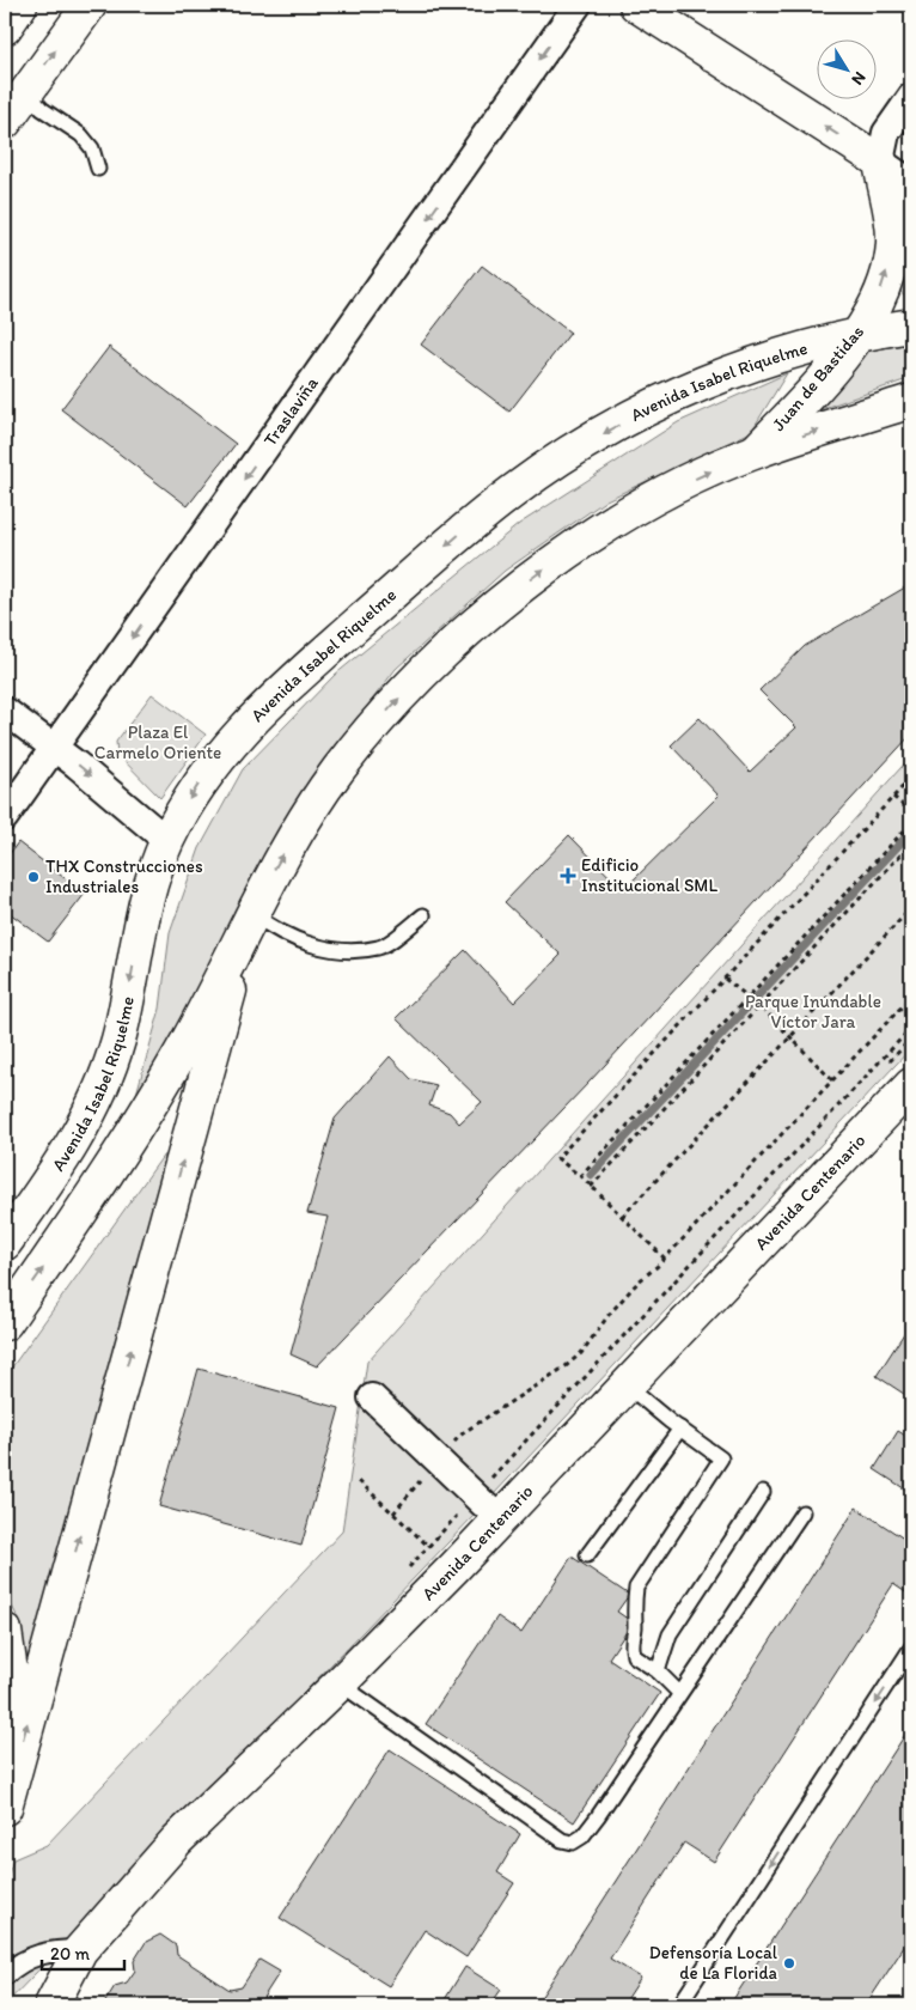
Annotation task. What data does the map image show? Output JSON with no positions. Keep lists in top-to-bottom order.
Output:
{
  "streets": {
    "main road": ["Juan de Bastidas", "Avenida Isabel Riquelme", "Avenida Centenario"],
    "street": ["Traslaviña"]
  },
  "crossings": [
    ["Juan de Bastidas", "Avenida Isabel Riquelme"]
  ],
  "one_way": ["Juan de Bastidas", "Traslaviña"],
  "parks": ["Plaza El Carmelo Oriente", "Parque Inundable Víctor Jara"],
  "places": {
    "health": ["Edificio Institucional SML"],
    "other": ["THX Construcciones Industriales", "Defensoría Local de La Florida"]
  },
  "scale_bar": "20 m",
  "north": "bottom right"
}
